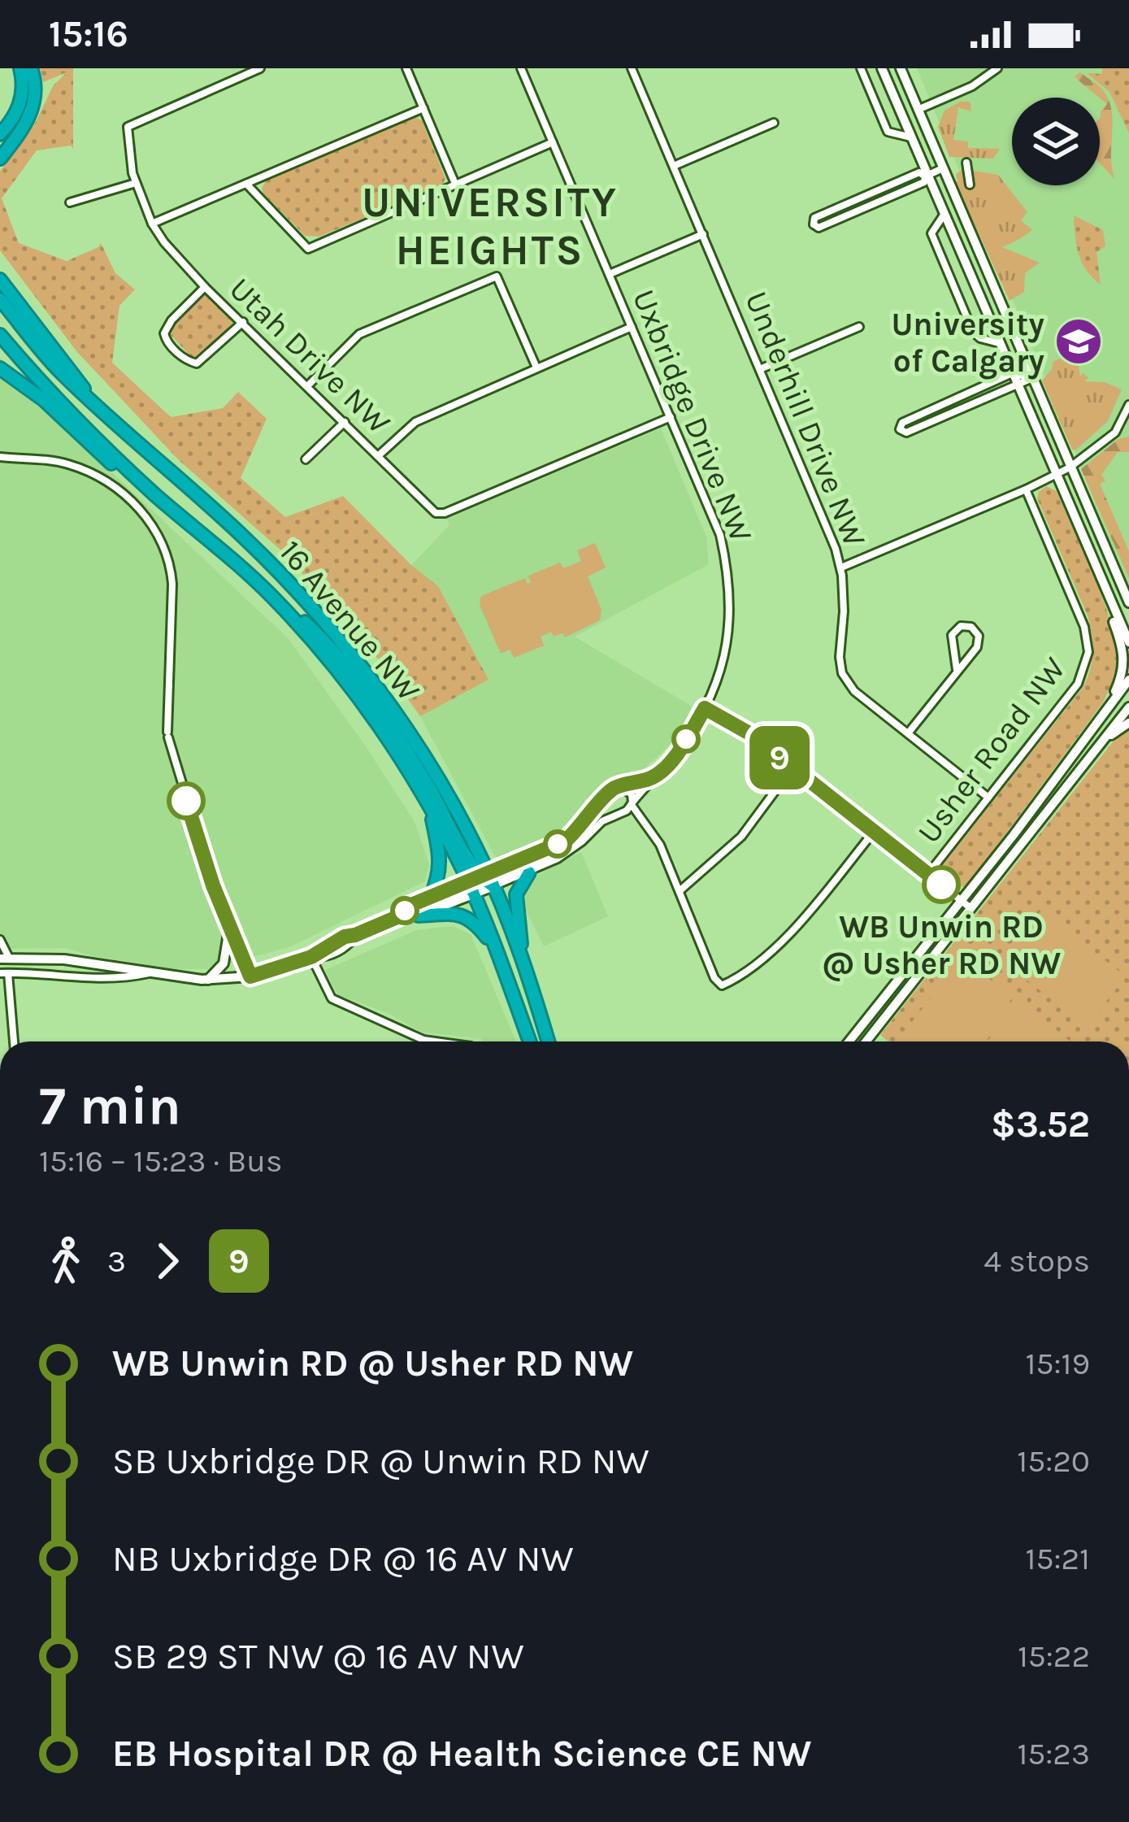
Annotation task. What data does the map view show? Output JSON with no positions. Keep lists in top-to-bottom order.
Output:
{
  "streets": {
    "highway": ["16 Avenue NW"],
    "street": [
      "Utah Drive NW",
      "Uxbridge Drive NW",
      "Underhill Drive NW",
      "Usher Road NW"
    ]
  },
  "crossings": [
    ["Utah Drive NW", "Uxbridge Drive NW"],
    ["Underhill Drive NW", "Usher Road NW"]
  ],
  "districts": ["UNIVERSITY HEIGHTS"],
  "places": {
    "school or university": ["University of Calgary"],
    "other": ["WB Unwin RD @ Usher RD NW"]
  },
  "lines": ["bus line 9"],
  "page": {
    "status": "15:16",
    "on_map": "9",
    "heading": ["7 min", "15:16 – 15:23 · Bus", "$3.52"],
    "legs": ["3", "9", "4 stops"],
    "list": [
      {
        "name": "WB Unwin RD @ Usher RD NW",
        "value": "15:19"
      },
      {
        "name": "SB Uxbridge DR @ Unwin RD NW",
        "value": "15:20"
      },
      {
        "name": "NB Uxbridge DR @ 16 AV NW",
        "value": "15:21"
      },
      {
        "name": "SB 29 ST NW @ 16 AV NW",
        "value": "15:22"
      },
      {
        "name": "EB Hospital DR @ Health Science CE NW",
        "value": "15:23"
      }
    ]
  }
}
